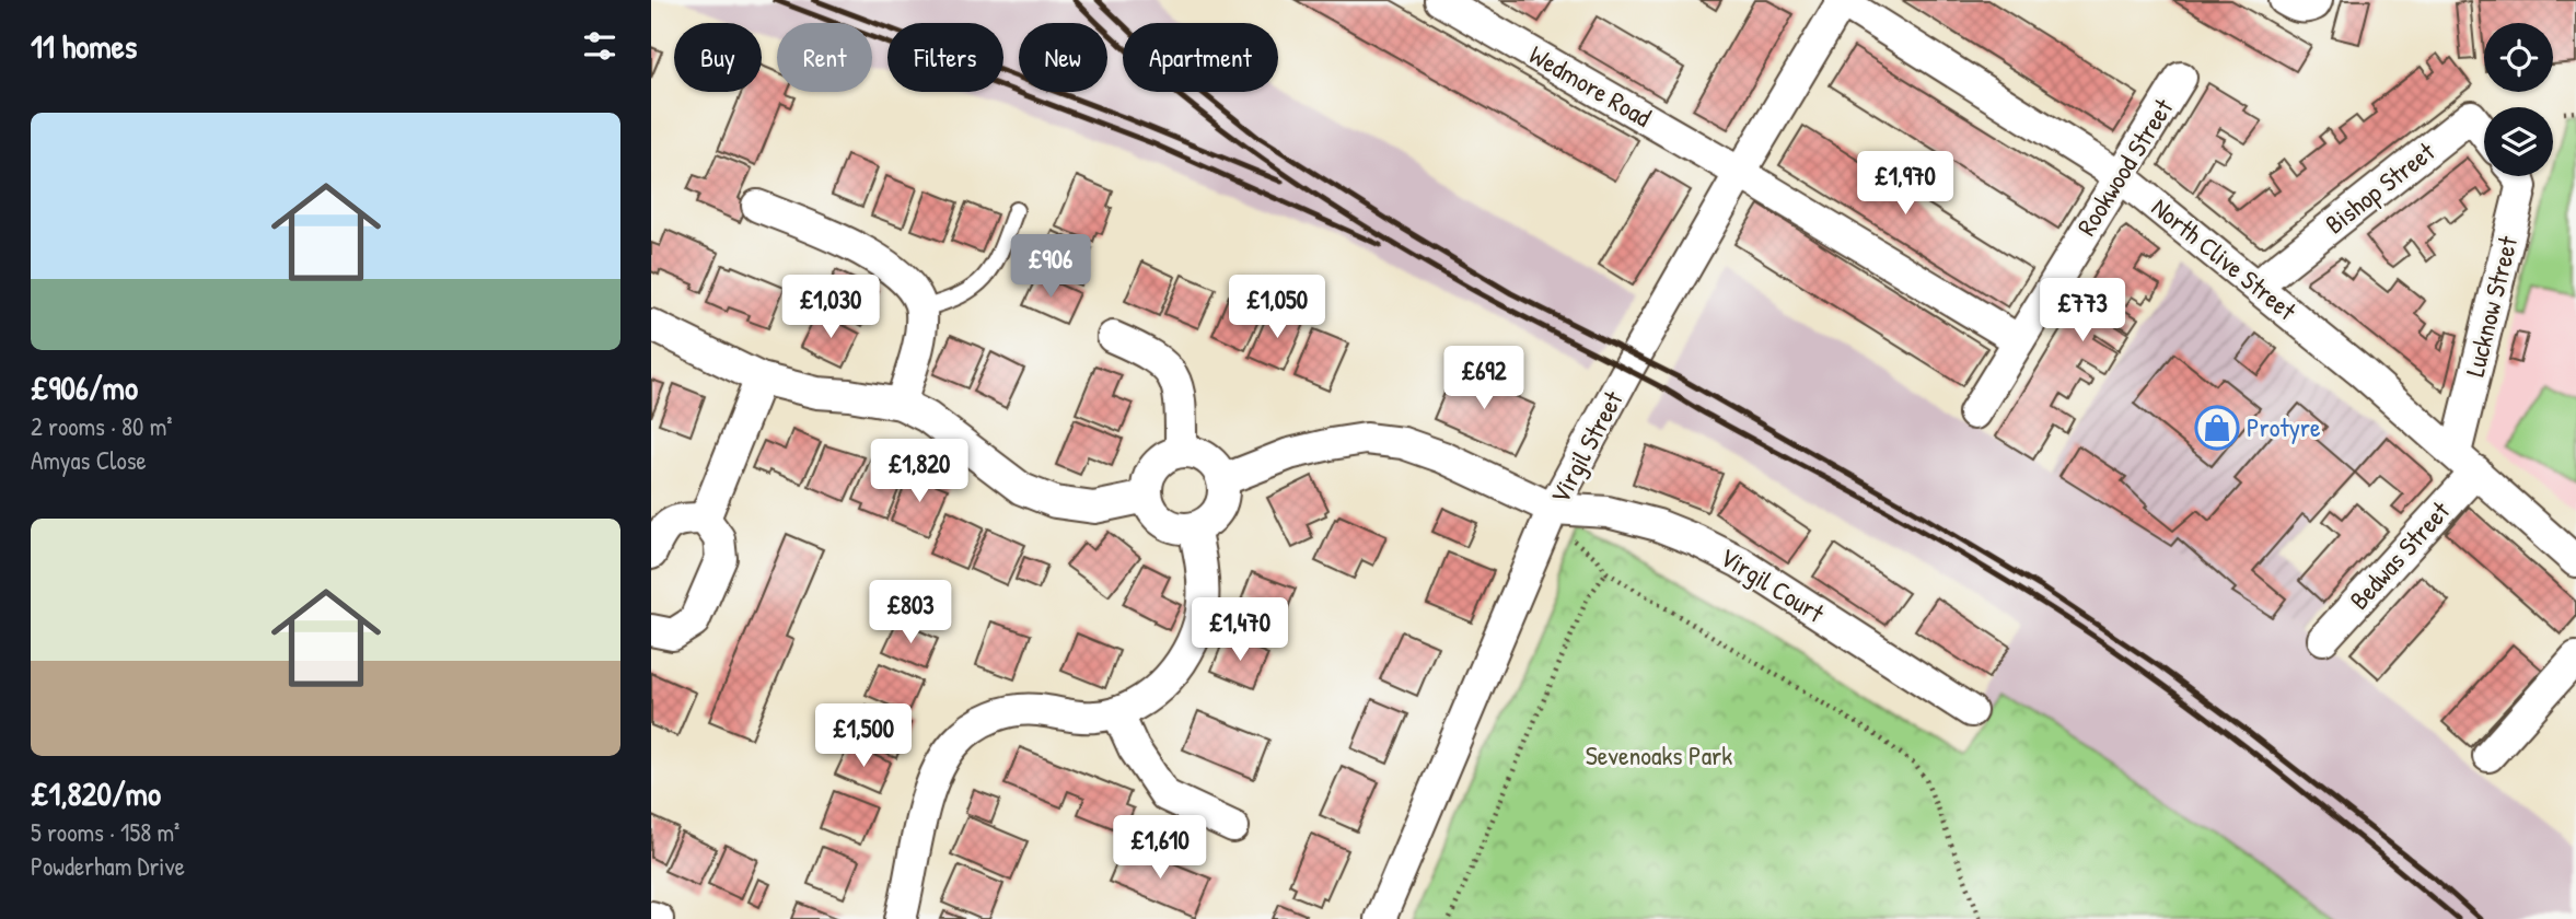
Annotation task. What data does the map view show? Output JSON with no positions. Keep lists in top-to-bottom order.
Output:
{
  "streets": {
    "street": [
      "Wedmore Road",
      "Rookwood Street",
      "Bishop Street",
      "North Clive Street",
      "Lucknow Street",
      "Virgil Street",
      "Bedwas Street",
      "Virgil Court"
    ]
  },
  "crossings": [
    ["Wedmore Road", "Rookwood Street"],
    ["Wedmore Road", "Virgil Street"],
    ["Rookwood Street", "North Clive Street"],
    ["Bishop Street", "North Clive Street"],
    ["North Clive Street", "Lucknow Street"],
    ["North Clive Street", "Virgil Street"],
    ["North Clive Street", "Bedwas Street"],
    ["Lucknow Street", "Bedwas Street"],
    ["Virgil Street", "Virgil Court"]
  ],
  "parks": ["Sevenoaks Park"],
  "places": {
    "shop": ["Protyre"]
  },
  "page": {
    "heading": "11 homes",
    "chip": [
      "Buy",
      "Rent",
      "Filters",
      "New",
      "Apartment"
    ],
    "list": [
      {
        "name": "£906/mo",
        "note": "2 rooms · 80 m² · Amyas Close"
      },
      {
        "name": "£1,820/mo",
        "note": "5 rooms · 158 m² · Powderham Drive"
      }
    ],
    "price": [
      "£1,970",
      "£906",
      "£1,030",
      "£1,050",
      "£773",
      "£692",
      "£1,820",
      "£803",
      "£1,470",
      "£1,500",
      "£1,610"
    ]
  }
}
